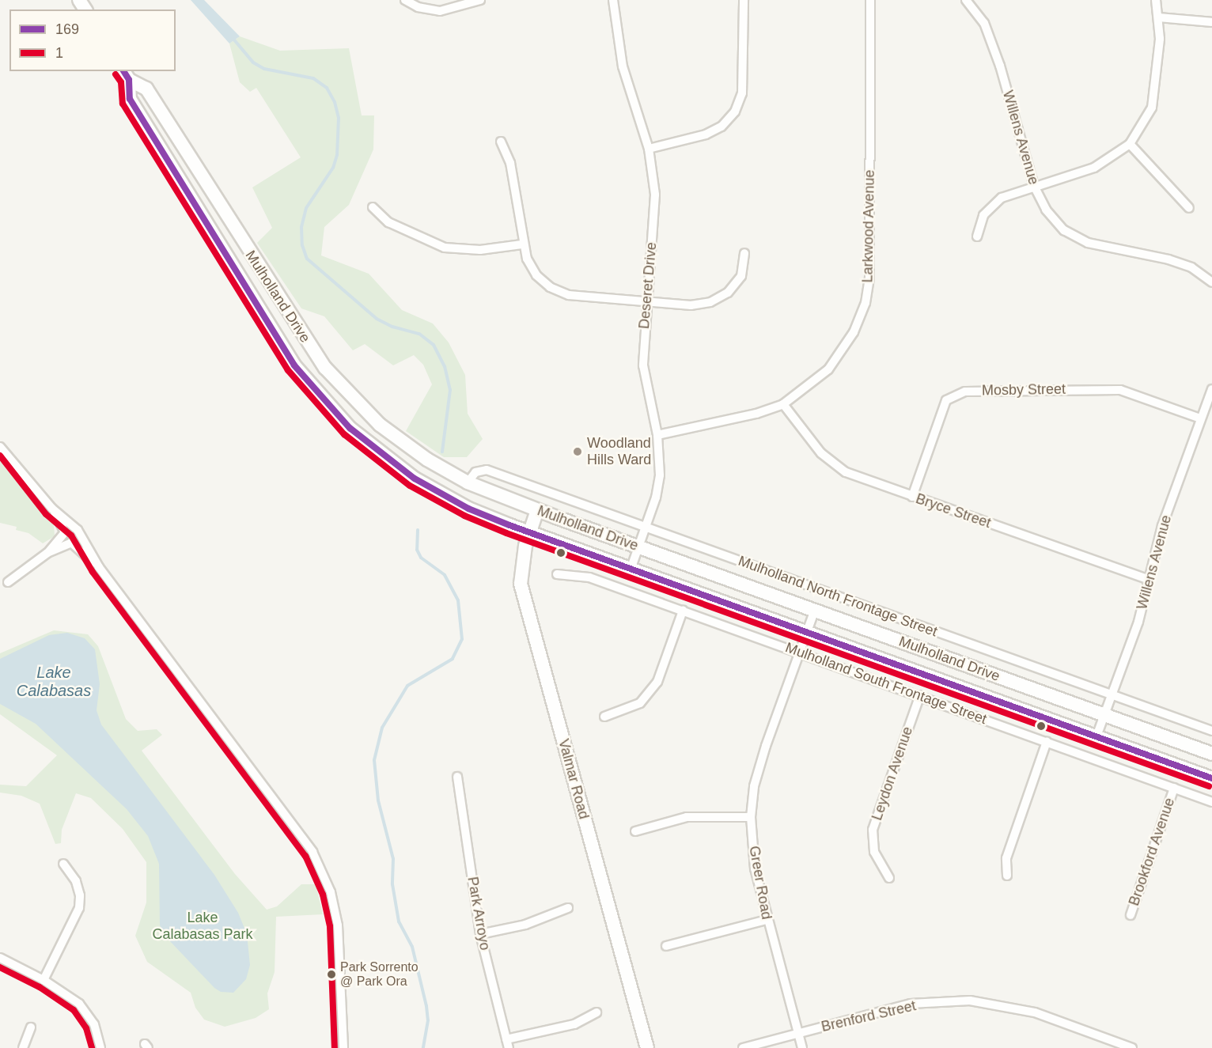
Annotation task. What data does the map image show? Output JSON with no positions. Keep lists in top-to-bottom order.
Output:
{
  "streets": {
    "main road": ["Mulholland Drive", "Valmar Road"],
    "street": [
      "Willens Avenue",
      "Larkwood Avenue",
      "Deseret Drive",
      "Mosby Street",
      "Bryce Street",
      "Mulholland North Frontage Street",
      "Mulholland South Frontage Street",
      "Leydon Avenue",
      "Brookford Avenue",
      "Greer Road",
      "Park Arroyo",
      "Brenford Street"
    ]
  },
  "crossings": [
    ["Willens Avenue", "Mulholland Drive"],
    ["Willens Avenue", "Mosby Street"],
    ["Willens Avenue", "Bryce Street"],
    ["Willens Avenue", "Mulholland North Frontage Street"],
    ["Larkwood Avenue", "Deseret Drive"],
    ["Larkwood Avenue", "Bryce Street"],
    ["Deseret Drive", "Mulholland Drive"],
    ["Deseret Drive", "Mulholland North Frontage Street"],
    ["Mulholland Drive", "Mulholland North Frontage Street"],
    ["Mulholland Drive", "Valmar Road"],
    ["Mulholland Drive", "Greer Road"],
    ["Mosby Street", "Bryce Street"],
    ["Mulholland South Frontage Street", "Leydon Avenue"],
    ["Mulholland South Frontage Street", "Brookford Avenue"],
    ["Mulholland South Frontage Street", "Greer Road"],
    ["Greer Road", "Brenford Street"]
  ],
  "water": ["Lake Calabasas"],
  "parks": ["Lake Calabasas Park"],
  "places": ["Woodland Hills Ward", "Park Sorrento @ Park Ora"],
  "lines": ["transit line 169", "transit line 1"],
  "legend": ["169", "1"]
}
